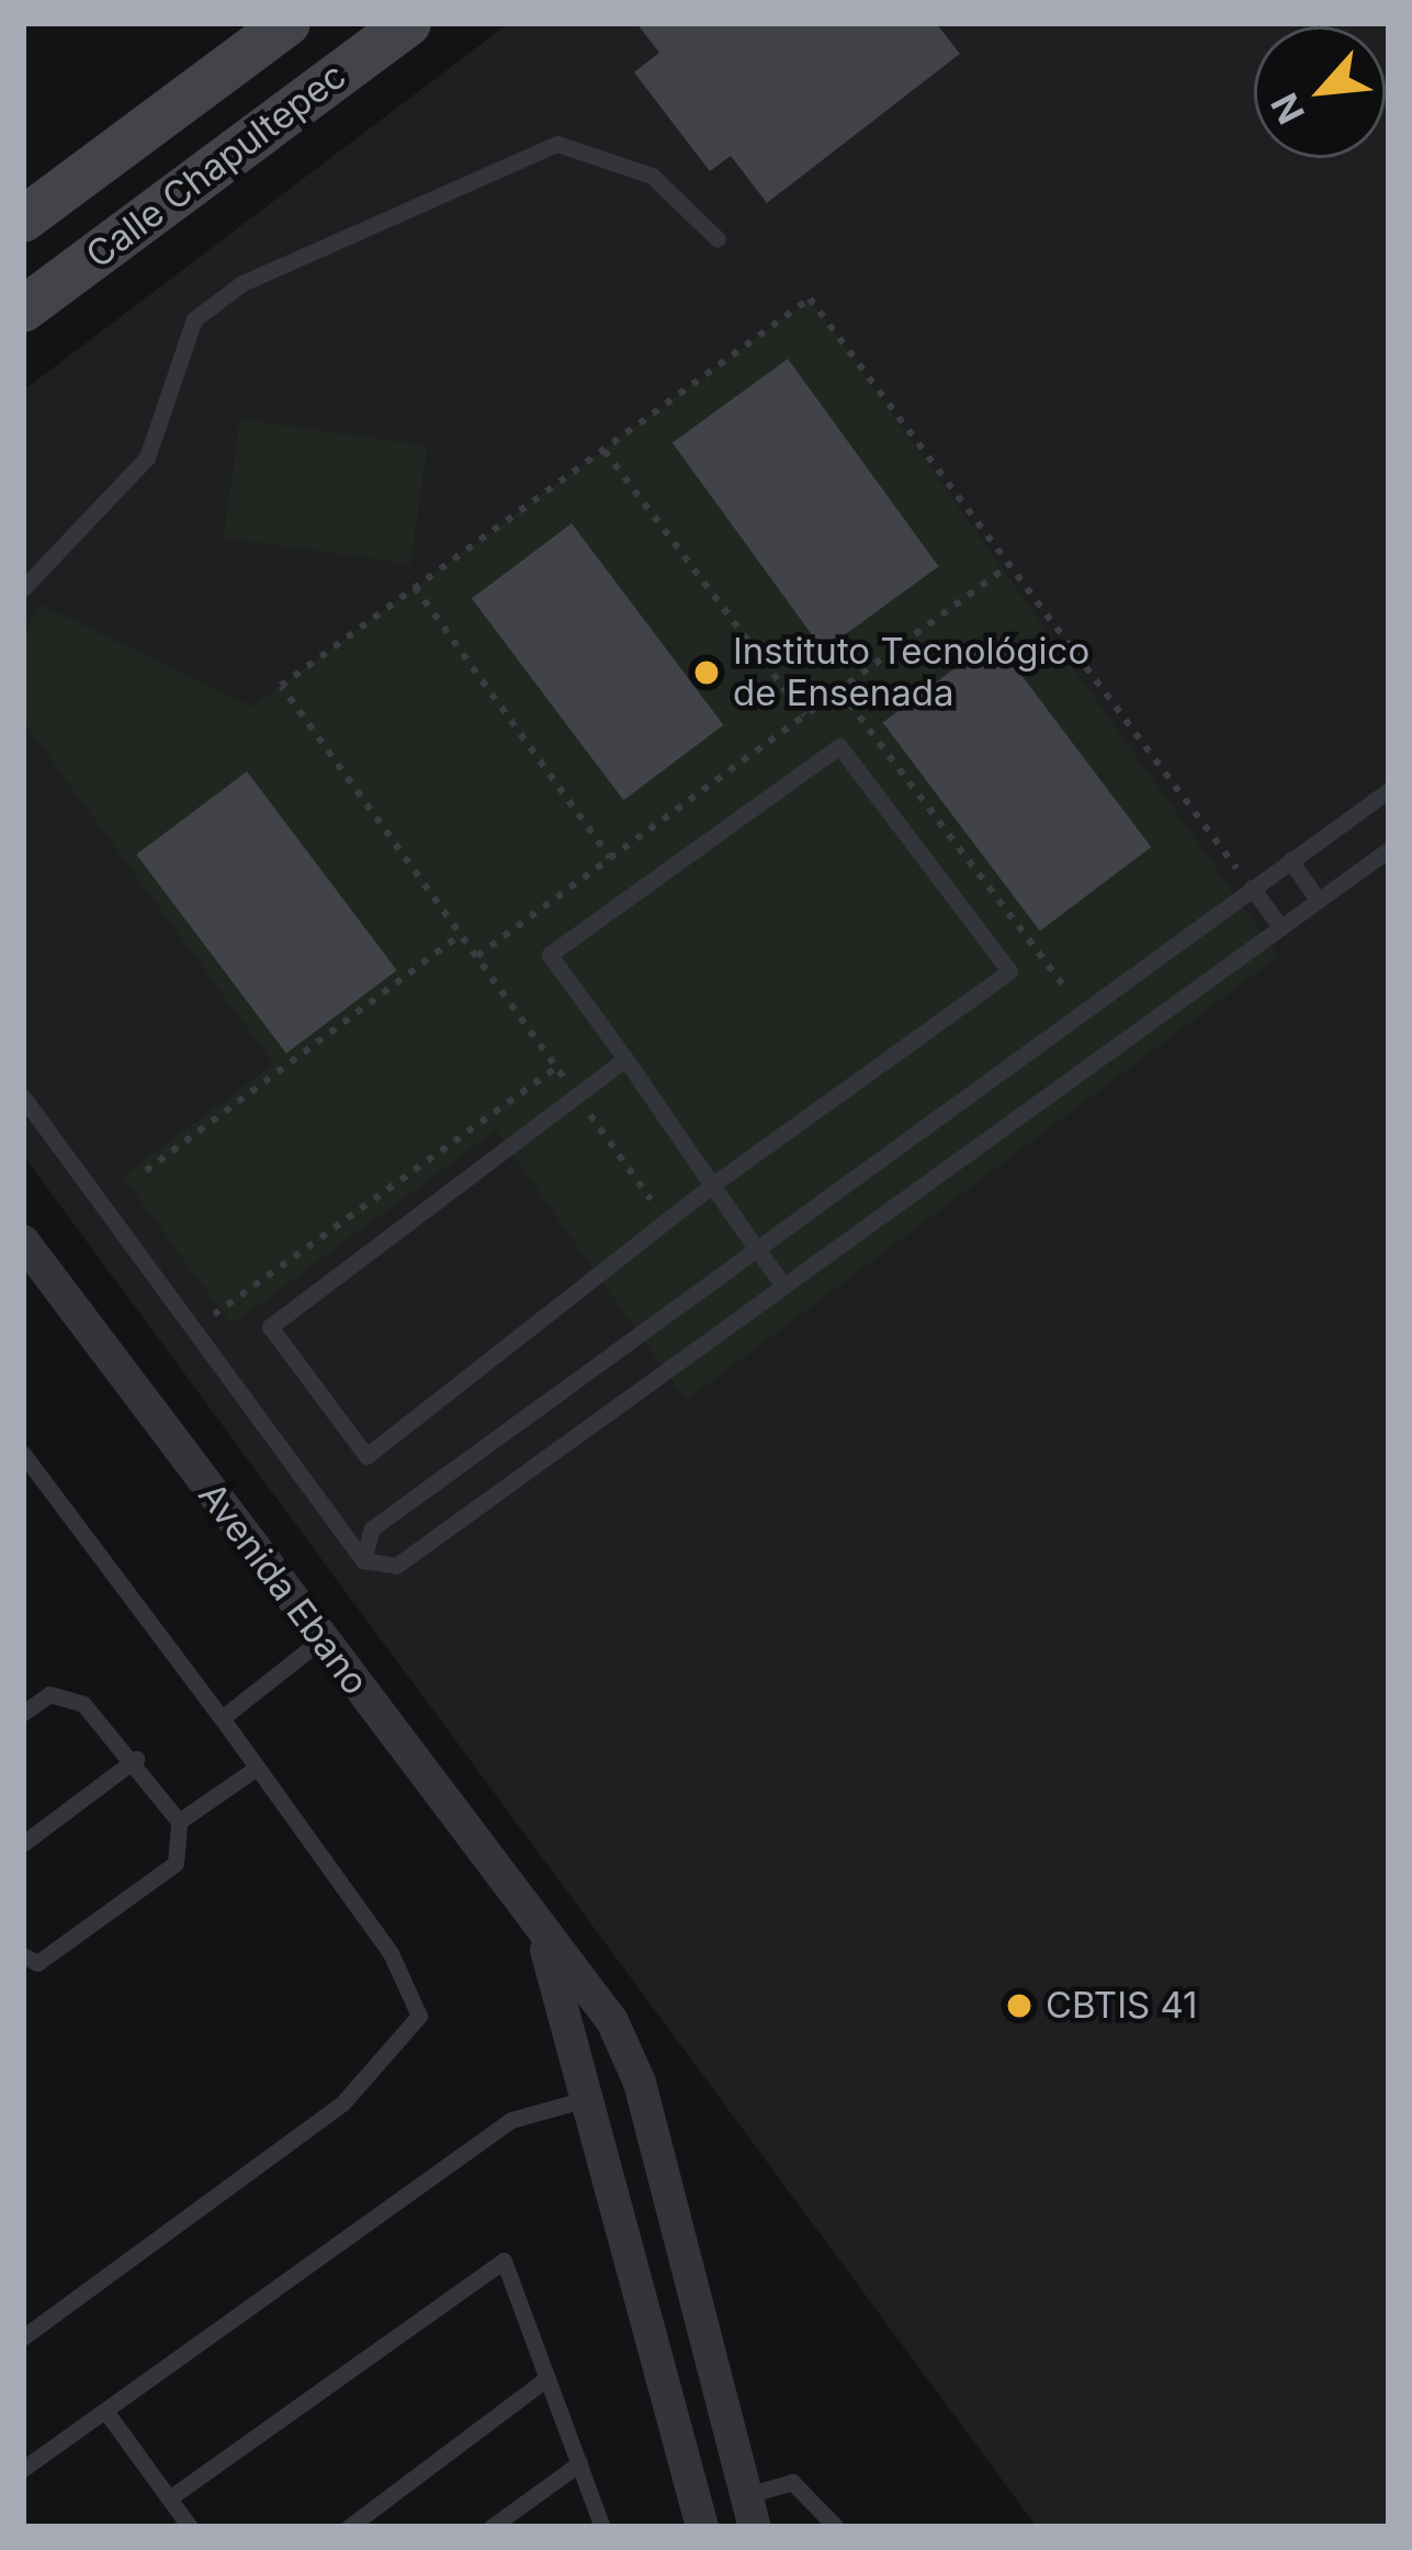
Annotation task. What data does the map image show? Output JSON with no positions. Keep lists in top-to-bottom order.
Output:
{
  "streets": {
    "main road": ["Calle Chapultepec"],
    "street": ["Avenida Ebano"]
  },
  "places": ["Instituto Tecnológico de Ensenada", "CBTIS 41"],
  "north": "bottom left"
}
